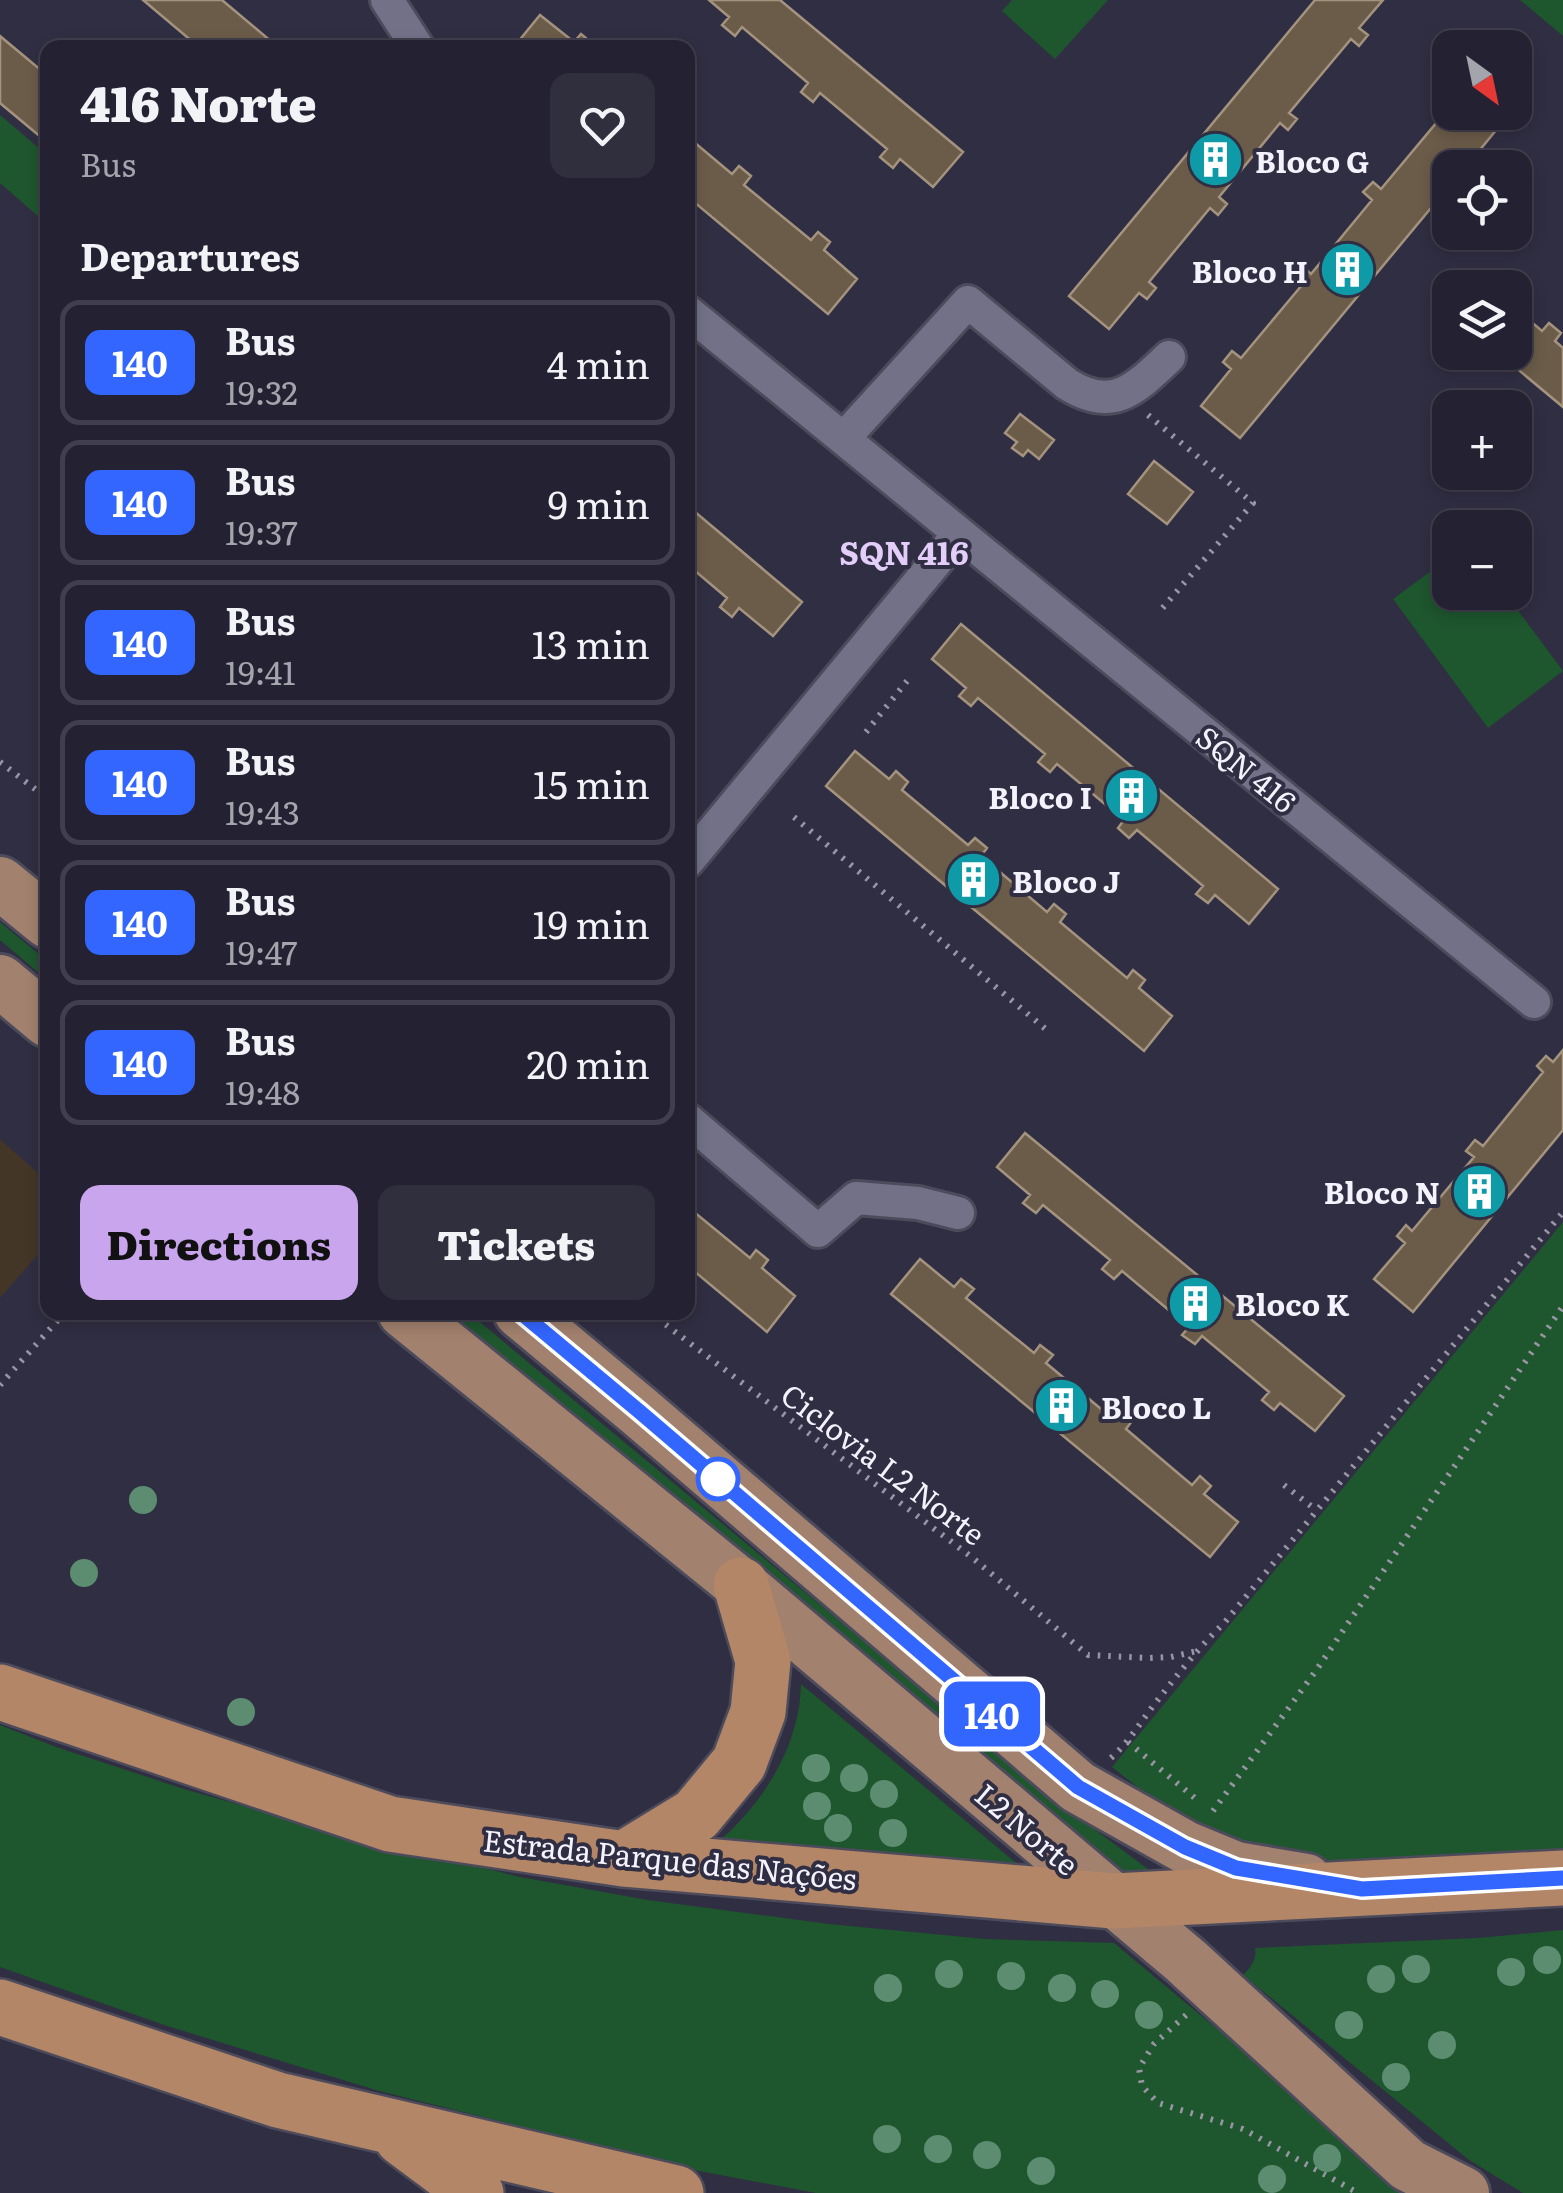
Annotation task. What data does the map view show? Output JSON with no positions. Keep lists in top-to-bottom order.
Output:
{
  "streets": {
    "highway": ["Estrada Parque das Nações"],
    "main road": ["L2 Norte"],
    "street": ["SQN 416"],
    "path": ["Ciclovia L2 Norte"]
  },
  "crossings": [
    ["L2 Norte", "Estrada Parque das Nações"]
  ],
  "districts": ["SQN 416"],
  "places": {
    "building": [
      "Bloco G",
      "Bloco H",
      "Bloco I",
      "Bloco J",
      "Bloco N",
      "Bloco K",
      "Bloco L"
    ]
  },
  "lines": ["bus line 140"],
  "north": "bottom right",
  "page": {
    "on_map": "140",
    "map_buttons": ["+", "−"],
    "heading": [
      ["416 Norte", "Bus"],
      "Departures"
    ],
    "list": [
      {
        "mark": "140",
        "name": "Bus",
        "note": "19:32",
        "value": "4 min"
      },
      {
        "mark": "140",
        "name": "Bus",
        "note": "19:37",
        "value": "9 min"
      },
      {
        "mark": "140",
        "name": "Bus",
        "note": "19:41",
        "value": "13 min"
      },
      {
        "mark": "140",
        "name": "Bus",
        "note": "19:43",
        "value": "15 min"
      },
      {
        "mark": "140",
        "name": "Bus",
        "note": "19:47",
        "value": "19 min"
      },
      {
        "mark": "140",
        "name": "Bus",
        "note": "19:48",
        "value": "20 min"
      }
    ],
    "buttons": ["Directions", "Tickets"]
  }
}
